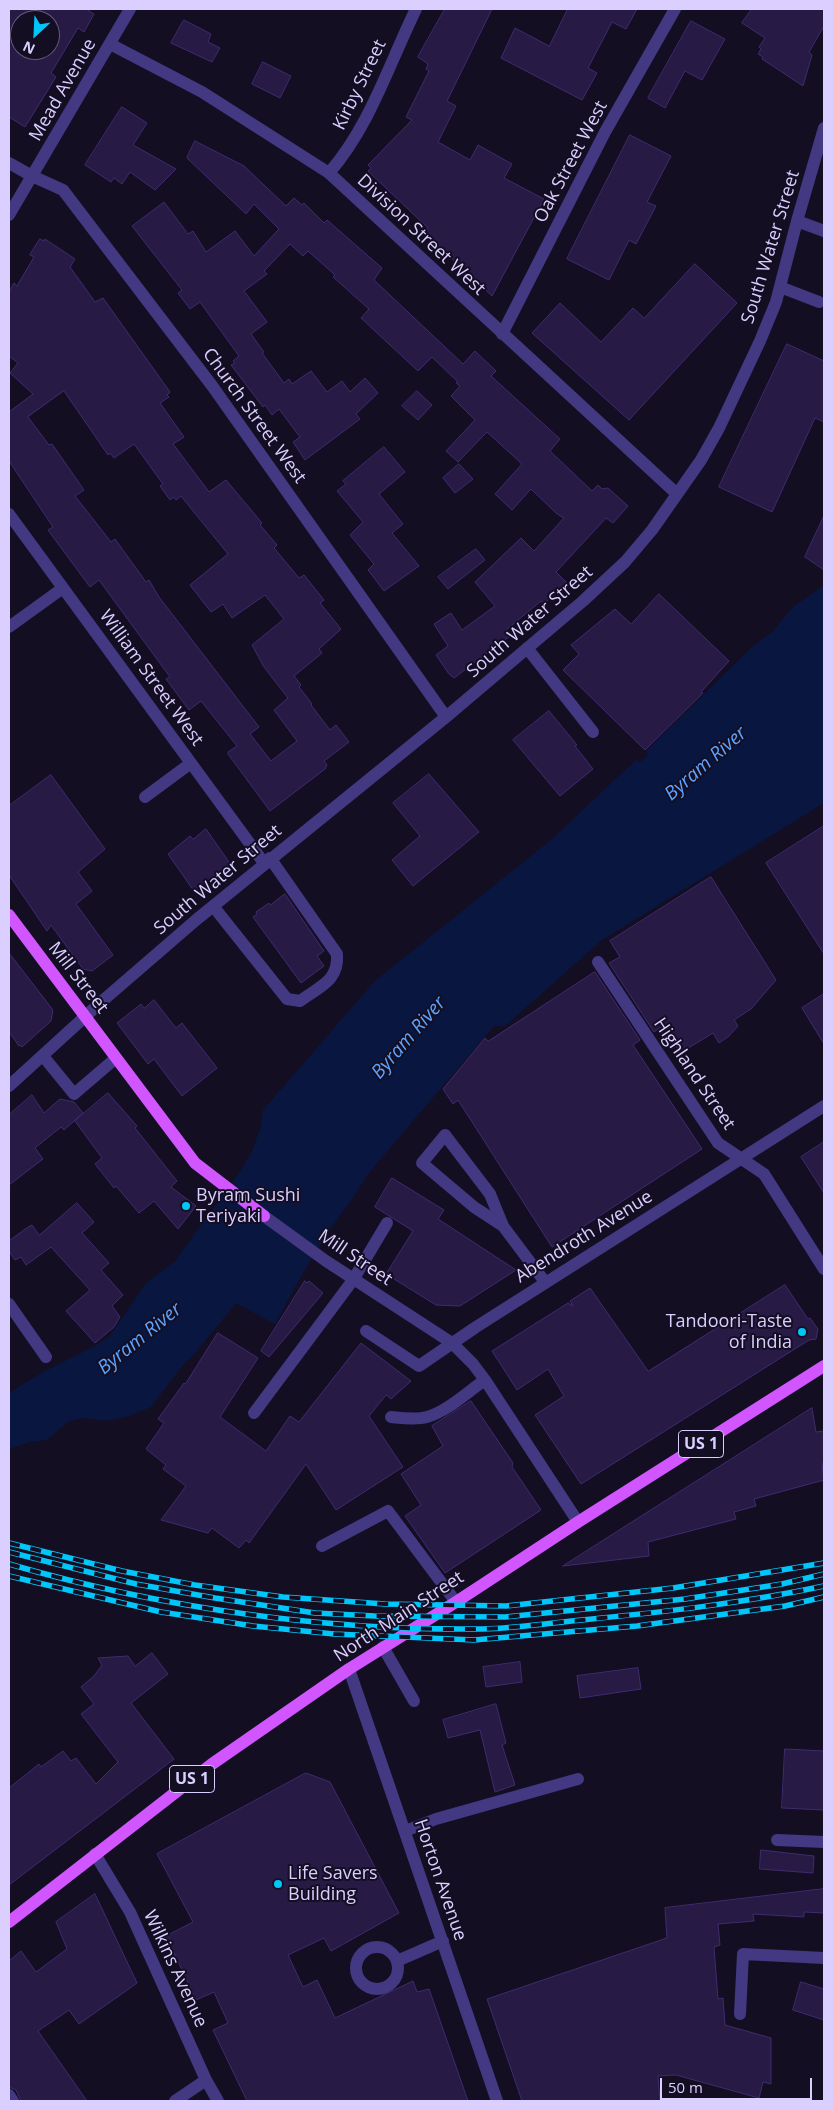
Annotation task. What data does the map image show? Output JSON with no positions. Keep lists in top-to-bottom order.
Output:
{
  "streets": {
    "main road": ["Mill Street", "US 1", "North Main Street"],
    "street": [
      "Kirby Street",
      "Mead Avenue",
      "Oak Street West",
      "Division Street West",
      "South Water Street",
      "Church Street West",
      "William Street West",
      "Highland Street",
      "Abendroth Avenue",
      "Horton Avenue",
      "Wilkins Avenue"
    ]
  },
  "crossings": [
    ["Kirby Street", "Division Street West"],
    ["Mead Avenue", "Division Street West"],
    ["Mead Avenue", "Church Street West"],
    ["Oak Street West", "Division Street West"],
    ["Division Street West", "South Water Street"],
    ["South Water Street", "Church Street West"],
    ["South Water Street", "William Street West"],
    ["South Water Street", "Mill Street"],
    ["Mill Street", "Abendroth Avenue"],
    ["Mill Street", "North Main Street"],
    ["Highland Street", "Abendroth Avenue"],
    ["North Main Street", "Horton Avenue"],
    ["North Main Street", "Wilkins Avenue"]
  ],
  "water": ["Byram River"],
  "places": ["Byram Sushi Teriyaki", "Tandoori-Taste of India", "Life Savers Building"],
  "scale_bar": "50 m",
  "north": "bottom left"
}
